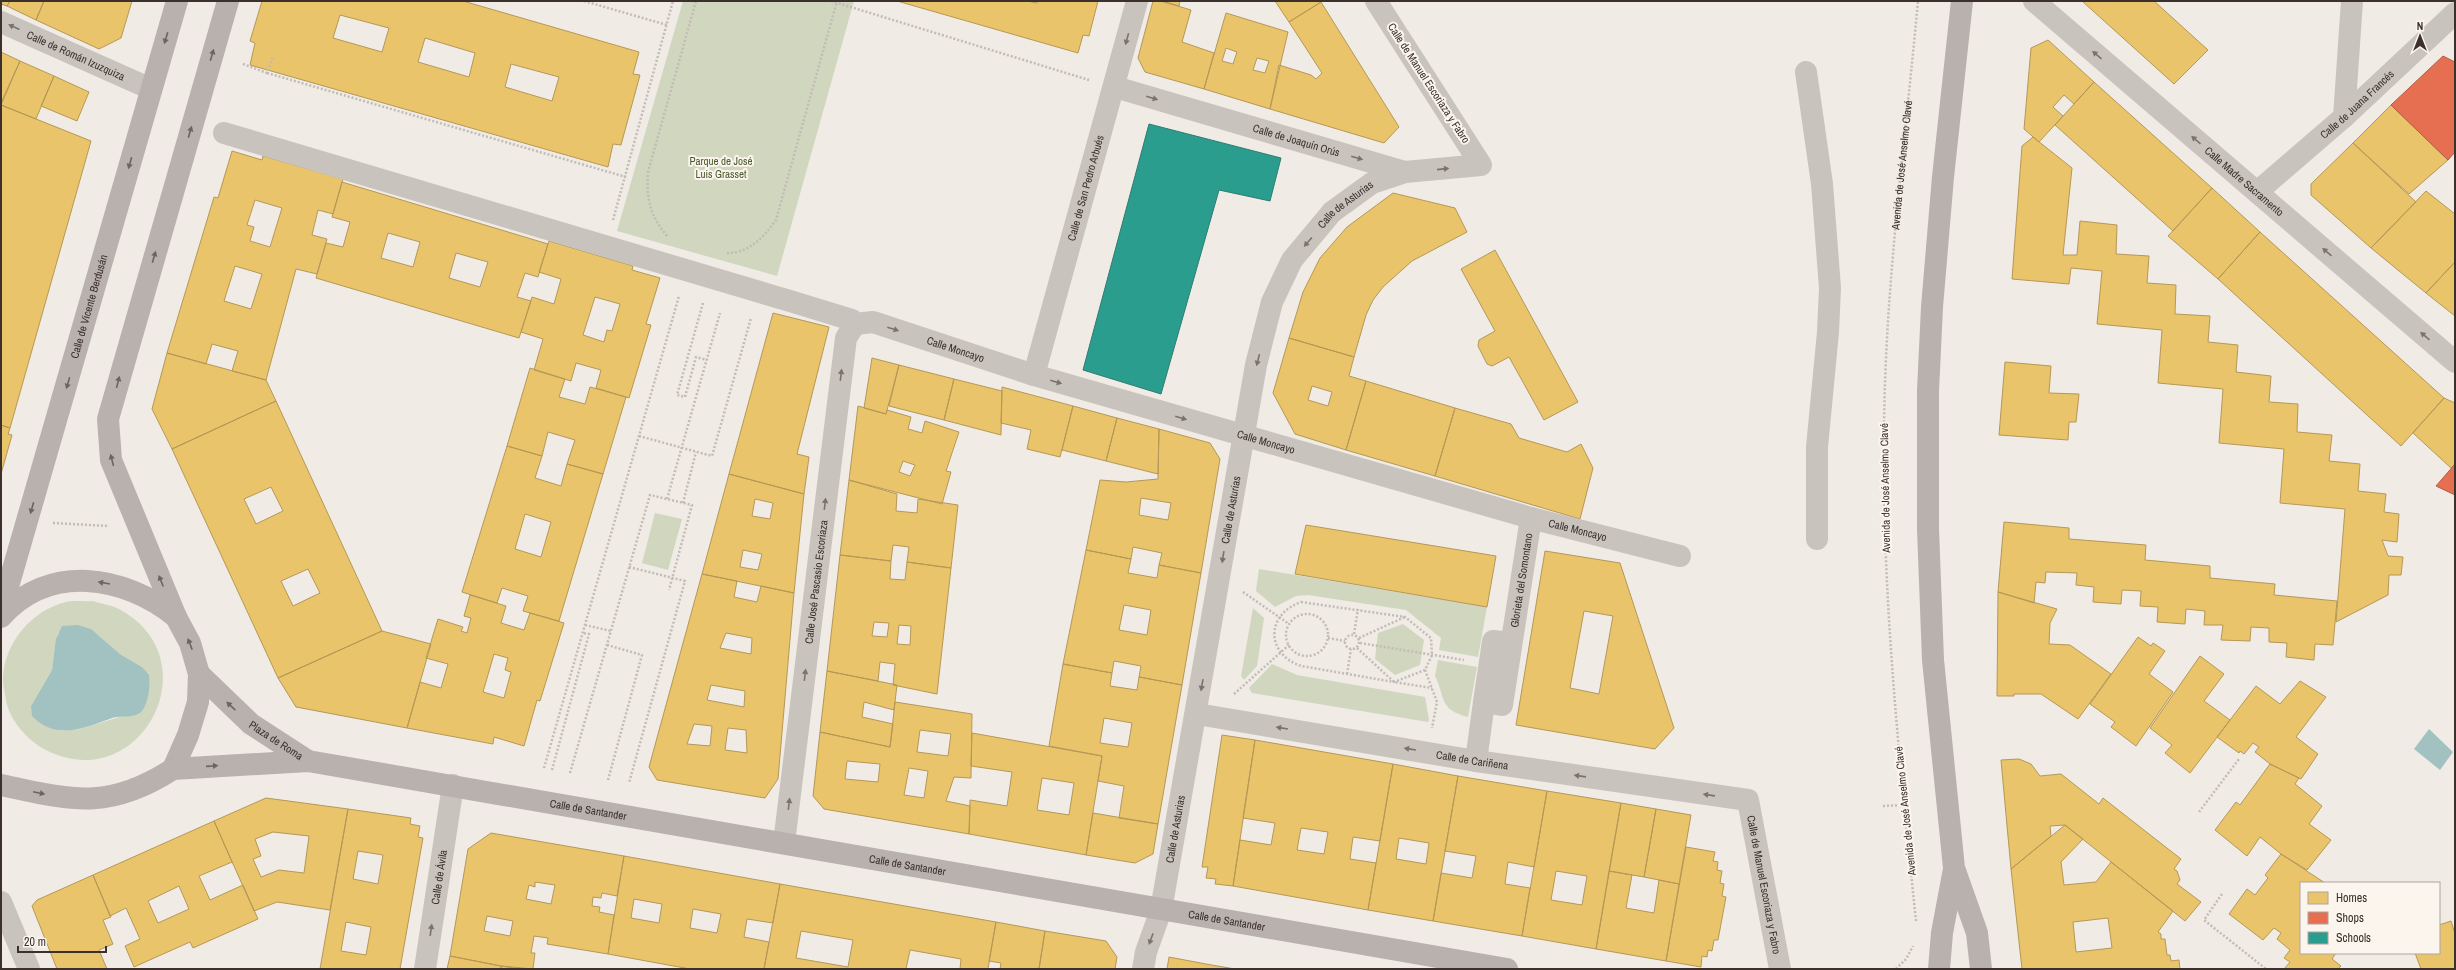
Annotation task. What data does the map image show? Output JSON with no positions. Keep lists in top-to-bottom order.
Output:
{
  "streets": {
    "main road": ["Calle de Vicente Berdusán", "Plaza de Roma", "Calle de Santander"],
    "street": [
      "Calle de Román Izuzquiza",
      "Calle de Manuel Escoriaza y Fabro",
      "Calle de Juana Francés",
      "Calle de Joaquín Orús",
      "Calle Madre Sacramento",
      "Calle de San Pedro Arbués",
      "Calle de Asturias",
      "Calle Moncayo",
      "Glorieta del Somontano",
      "Calle José Pascasio Escoriaza",
      "Calle de Cariñena",
      "Calle de Ávila"
    ],
    "path": ["Avenida de José Anselmo Clavé"]
  },
  "crossings": [
    ["Calle de Román Izuzquiza", "Calle de Vicente Berdusán"],
    ["Calle de Manuel Escoriaza y Fabro", "Calle de Joaquín Orús"],
    ["Calle de Manuel Escoriaza y Fabro", "Calle de Cariñena"],
    ["Calle de Juana Francés", "Calle Madre Sacramento"],
    ["Calle de Joaquín Orús", "Calle de San Pedro Arbués"],
    ["Calle de Joaquín Orús", "Calle de Asturias"],
    ["Calle de San Pedro Arbués", "Calle Moncayo"],
    ["Calle de Asturias", "Calle Moncayo"],
    ["Calle de Asturias", "Calle de Cariñena"],
    ["Calle de Asturias", "Calle de Santander"],
    ["Calle Moncayo", "Glorieta del Somontano"],
    ["Calle Moncayo", "Calle José Pascasio Escoriaza"],
    ["Glorieta del Somontano", "Calle de Cariñena"],
    ["Calle José Pascasio Escoriaza", "Calle de Santander"],
    ["Plaza de Roma", "Calle de Santander"],
    ["Calle de Santander", "Calle de Ávila"]
  ],
  "one_way": [
    "Calle de Román Izuzquiza",
    "Calle de Joaquín Orús",
    "Calle Madre Sacramento",
    "Calle de Asturias",
    "Calle de Vicente Berdusán",
    "Calle Moncayo",
    "Calle José Pascasio Escoriaza",
    "Calle de Cariñena",
    "Calle de Ávila"
  ],
  "parks": ["Parque de José Luis Grasset"],
  "legend": ["Homes", "Shops", "Schools"],
  "scale_bar": "20 m",
  "north": "top"
}
